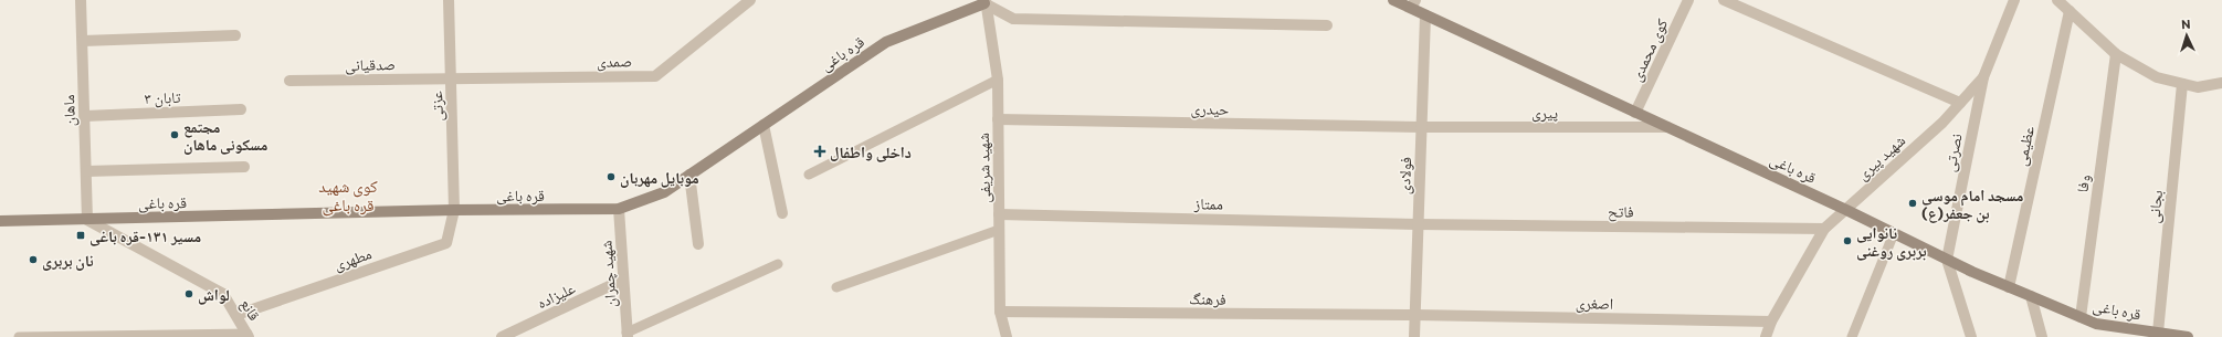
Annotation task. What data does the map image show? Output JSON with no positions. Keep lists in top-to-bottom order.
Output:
{
  "streets": {
    "main road": ["قره باغی"],
    "street": [
      "کوی محمدی",
      "صمدی",
      "صدقیانی",
      "تابان ۳",
      "عزتی",
      "حیدری",
      "ماهان",
      "پیری",
      "عظیمی",
      "نصرتی",
      "شهید پیری",
      "شهید شریفى",
      "فولادی",
      "وفا",
      "ممتاز",
      "بجانی",
      "فاتح",
      "مطهری",
      "شهید چمران",
      "علیزاده",
      "فرهنگ",
      "اصغری",
      "قانع"
    ]
  },
  "crossings": [
    ["کوی محمدی", "قره باغی"],
    ["قره باغی", "عزتی"],
    ["قره باغی", "ماهان"],
    ["قره باغی", "پیری"],
    ["قره باغی", "عظیمی"],
    ["قره باغی", "نصرتی"],
    ["قره باغی", "شهید پیری"],
    ["قره باغی", "شهید شریفى"],
    ["قره باغی", "فولادی"],
    ["قره باغی", "وفا"],
    ["قره باغی", "بجانی"],
    ["قره باغی", "مطهری"],
    ["قره باغی", "شهید چمران"],
    ["قره باغی", "قانع"],
    ["صمدی", "صدقیانی"],
    ["صمدی", "عزتی"],
    ["صدقیانی", "عزتی"],
    ["تابان ۳", "ماهان"],
    ["عزتی", "مطهری"],
    ["حیدری", "پیری"],
    ["حیدری", "شهید شریفى"],
    ["حیدری", "فولادی"],
    ["ماهان", "قانع"],
    ["پیری", "فولادی"],
    ["نصرتی", "شهید پیری"],
    ["شهید پیری", "فاتح"],
    ["شهید پیری", "اصغری"],
    ["شهید شریفى", "ممتاز"],
    ["شهید شریفى", "فرهنگ"],
    ["فولادی", "ممتاز"],
    ["فولادی", "فاتح"],
    ["فولادی", "فرهنگ"],
    ["فولادی", "اصغری"],
    ["ممتاز", "فاتح"],
    ["مطهری", "قانع"],
    ["شهید چمران", "علیزاده"],
    ["فرهنگ", "اصغری"]
  ],
  "districts": ["کوی شهید قره باغی"],
  "places": {
    "other": [
      "مجتمع مسکونی ماهان",
      "موبایل مهربان",
      "مسجد امام موسی بن جعفر(ع)",
      "نانوایی بربری روغنی",
      "نان بربری",
      "لواش"
    ],
    "health": ["داخلی واطفال"],
    "transit": ["مسیر ۱۳۱-قره باغی"]
  },
  "north": "top"
}
